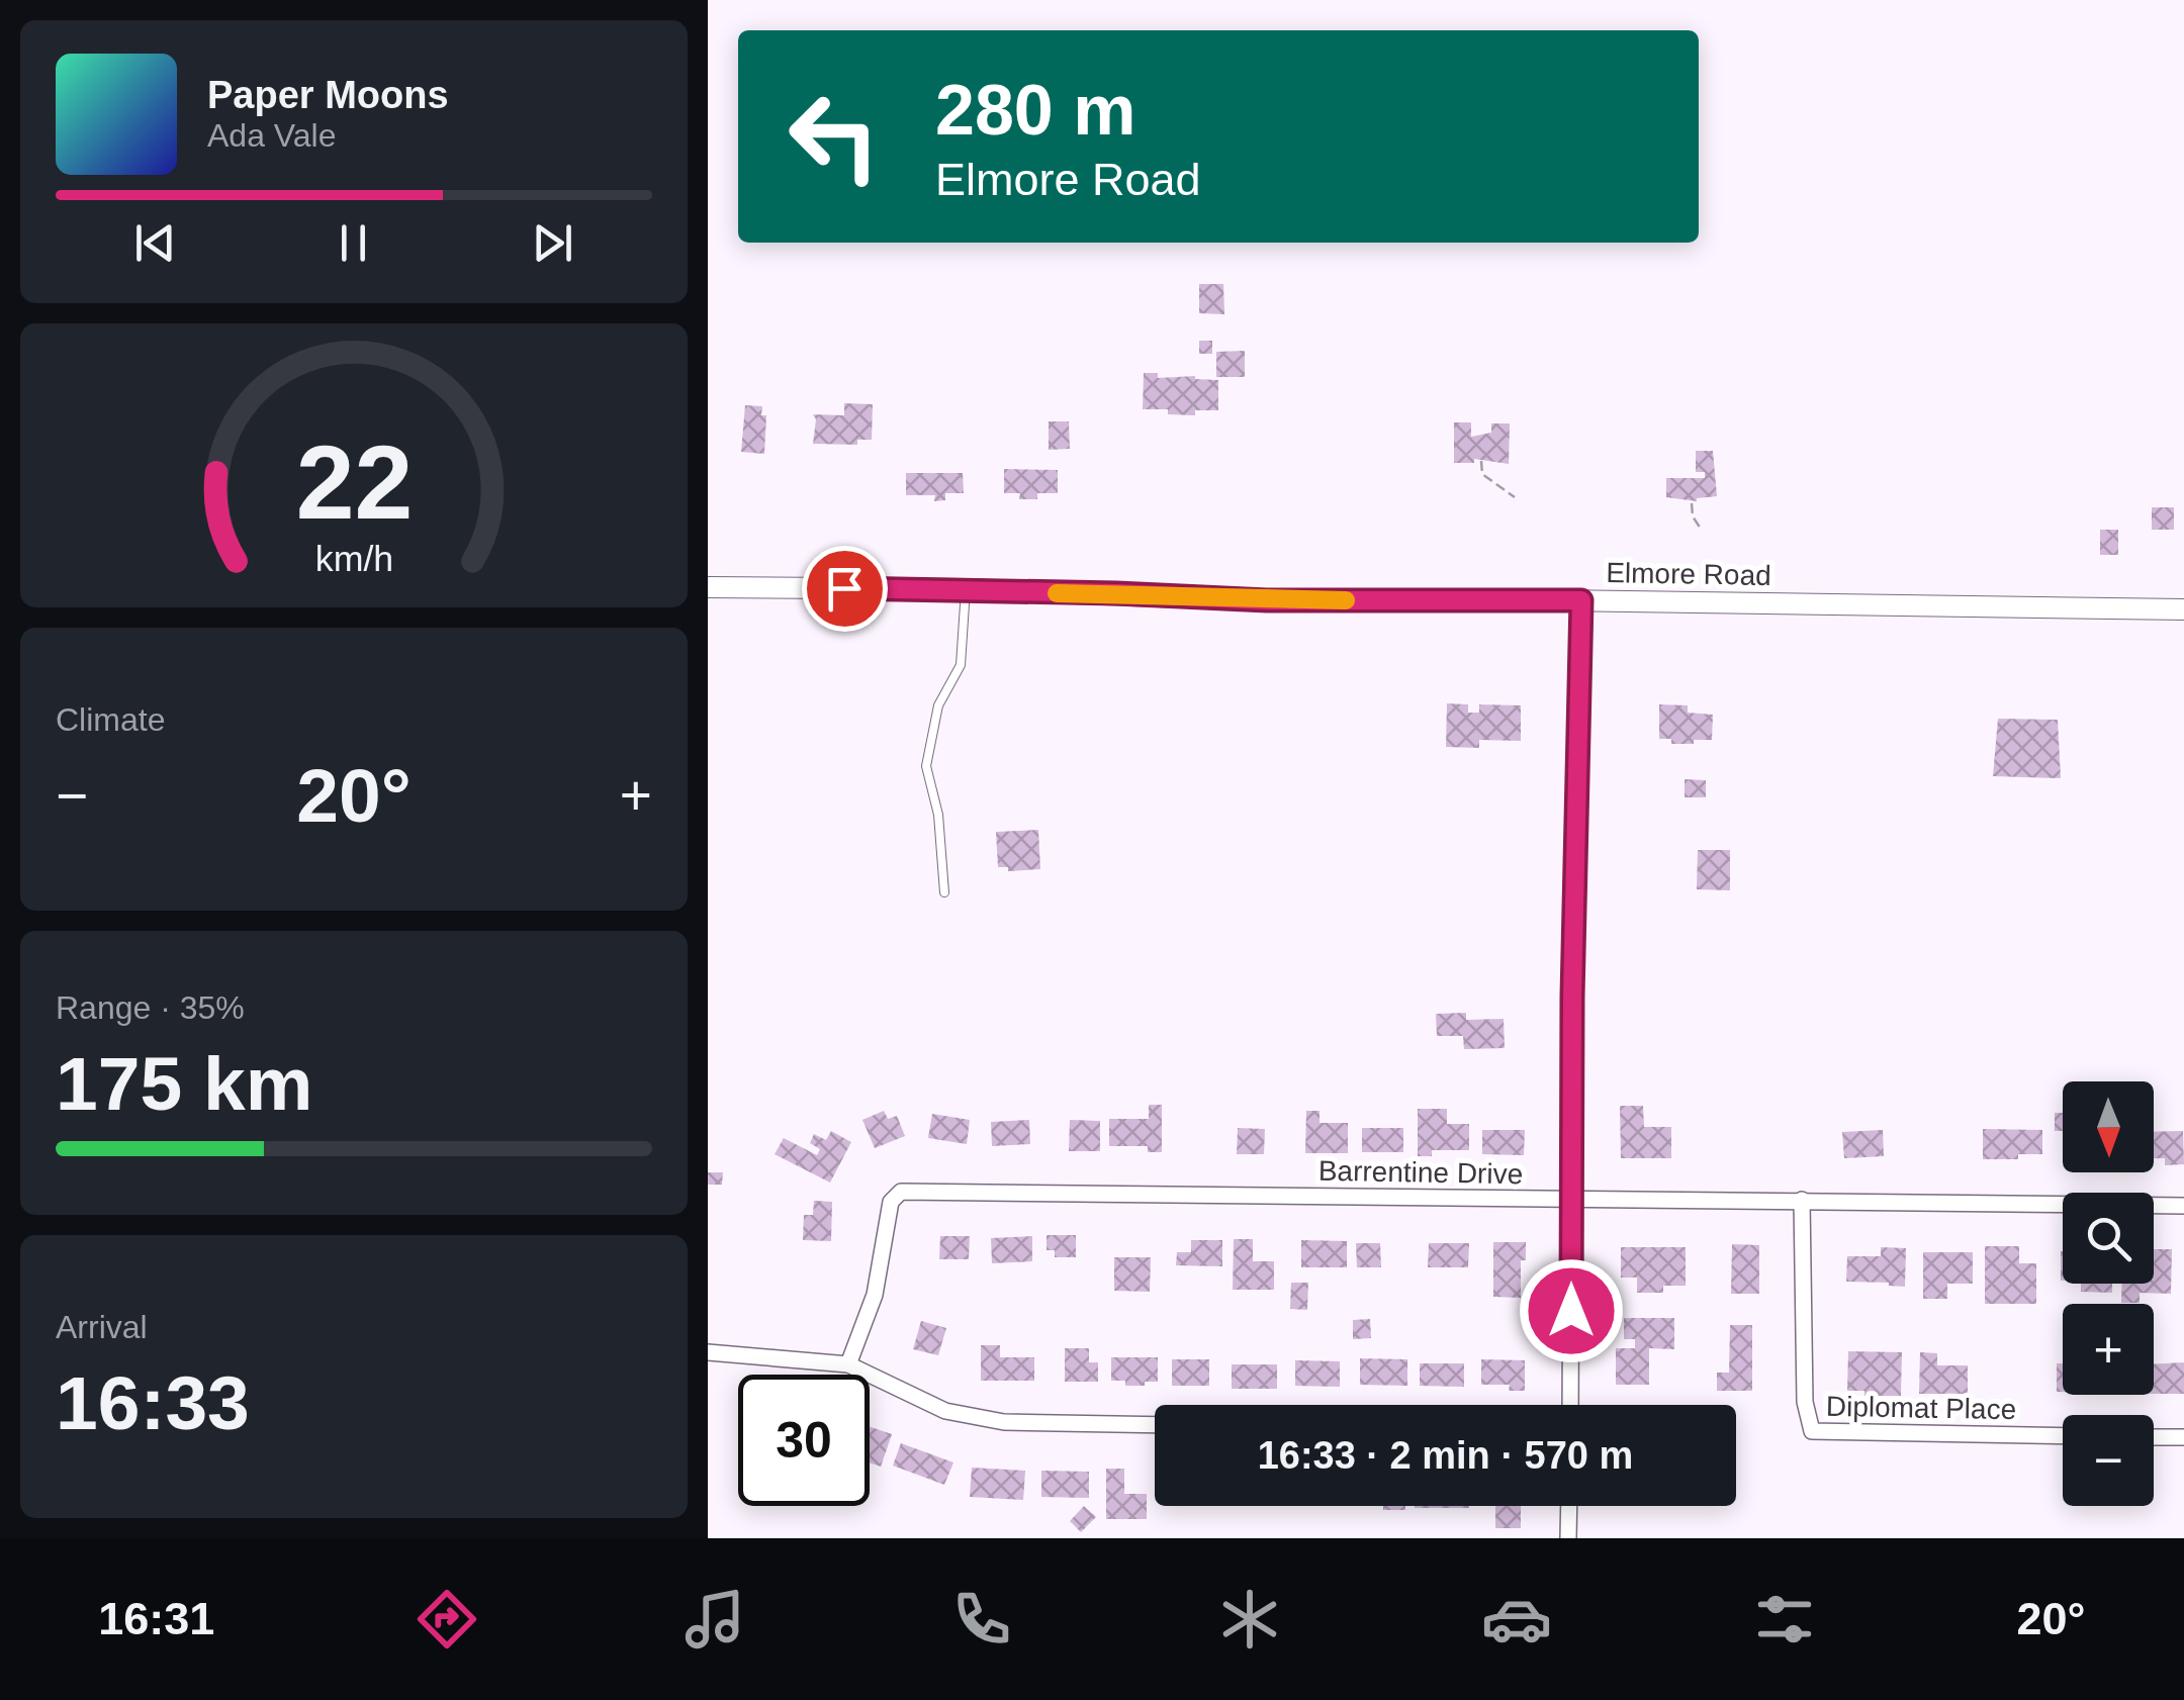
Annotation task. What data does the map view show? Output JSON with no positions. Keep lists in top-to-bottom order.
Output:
{
  "streets": {
    "street": ["Elmore Road", "Barrentine Drive", "Diplomat Place"]
  },
  "crossings": [
    ["Barrentine Drive", "Diplomat Place"]
  ],
  "north": "bottom",
  "page": {
    "turn": ["280 m", "Elmore Road"],
    "song": ["Paper Moons", "Ada Vale"],
    "tile": [
      "Climate",
      ["Range · 35%", "175 km"],
      ["Arrival", "16:33"]
    ],
    "heat": ["−", "20°", "+"],
    "map_buttons": ["+", "−"],
    "limit": "30",
    "trip": "16:33 · 2 min · 570 m",
    "tabs": ["16:31", "20°"],
    "gauge": ["22", "km/h"]
  }
}
